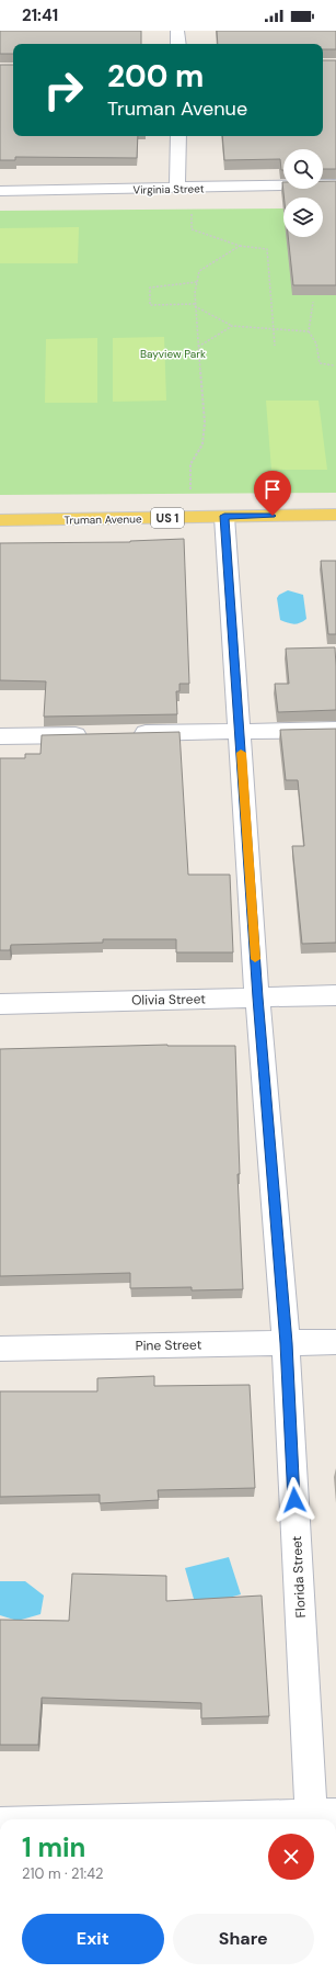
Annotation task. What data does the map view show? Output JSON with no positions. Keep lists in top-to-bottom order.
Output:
{
  "streets": {
    "main road": ["US 1", "Truman Avenue"],
    "street": [
      "Virginia Street",
      "Olivia Street",
      "Pine Street",
      "Florida Street"
    ]
  },
  "crossings": [
    ["Truman Avenue", "Florida Street"],
    ["Olivia Street", "Florida Street"],
    ["Pine Street", "Florida Street"]
  ],
  "parks": ["Bayview Park"],
  "page": {
    "status": "21:41",
    "turn": ["200 m", "Truman Avenue"],
    "heading": ["1 min", "210 m · 21:42"],
    "buttons": ["Exit", "Share"]
  }
}
